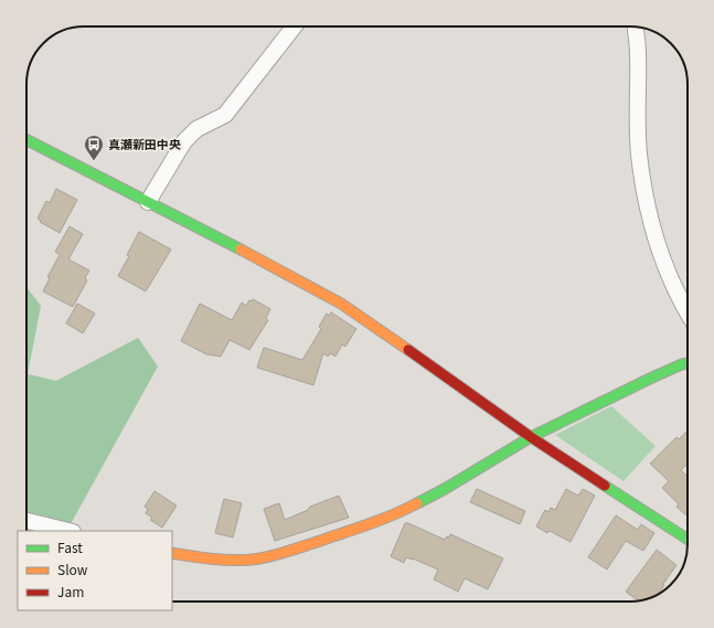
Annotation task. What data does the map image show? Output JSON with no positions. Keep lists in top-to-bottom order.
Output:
{
  "places": {
    "bus stop": ["真瀬新田中央"]
  },
  "legend": ["Fast", "Slow", "Jam"]
}
